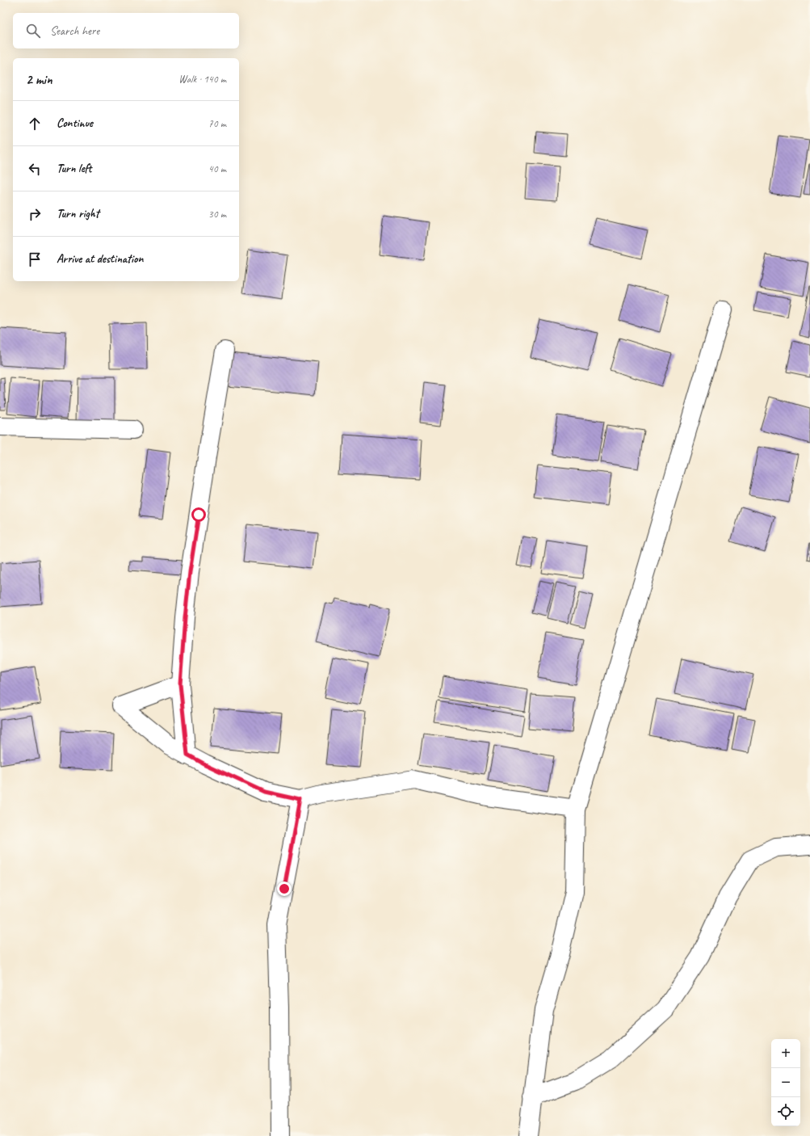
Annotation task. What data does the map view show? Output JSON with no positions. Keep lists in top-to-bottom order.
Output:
{
  "page": {
    "search": "Search here",
    "heading": ["2 min", "Walk · 140 m"],
    "list": [
      ["Continue", "70 m"],
      ["Turn left", "40 m"],
      ["Turn right", "30 m"],
      "Arrive at destination"
    ],
    "map_buttons": ["+", "−"]
  }
}
